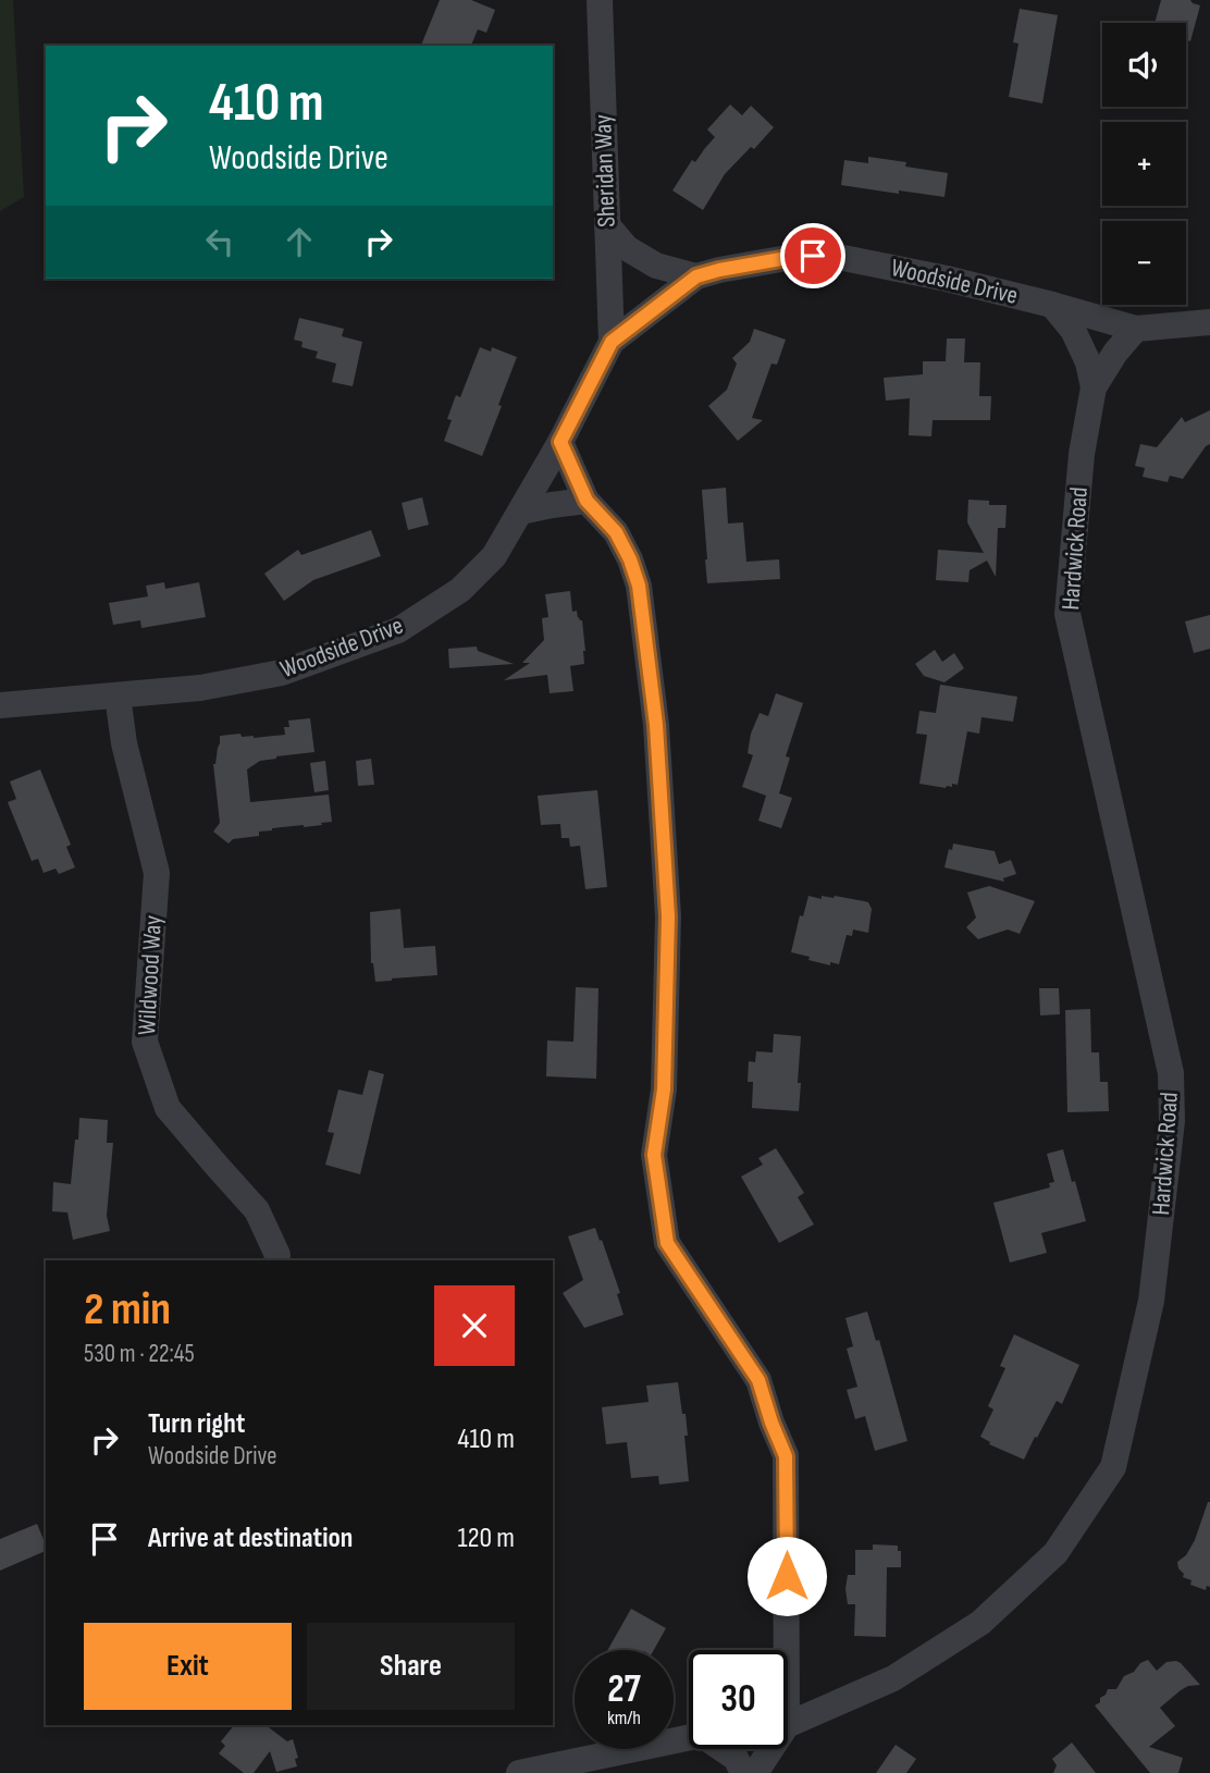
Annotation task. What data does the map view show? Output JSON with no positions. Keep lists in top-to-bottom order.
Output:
{
  "streets": {
    "street": [
      "Sheridan Way",
      "Woodside Drive",
      "Hardwick Road",
      "Wildwood Way"
    ]
  },
  "crossings": [
    ["Sheridan Way", "Woodside Drive"],
    ["Woodside Drive", "Hardwick Road"],
    ["Woodside Drive", "Wildwood Way"]
  ],
  "page": {
    "map_buttons": ["+", "−"],
    "turn": ["410 m", "Woodside Drive"],
    "heading": ["2 min", "530 m · 22:45"],
    "list": [
      {
        "name": "Turn right",
        "note": "Woodside Drive",
        "value": "410 m"
      },
      {
        "name": "Arrive at destination",
        "value": "120 m"
      }
    ],
    "buttons": ["Exit", "Share"],
    "speed": "27 km/h",
    "limit": "30"
  }
}
